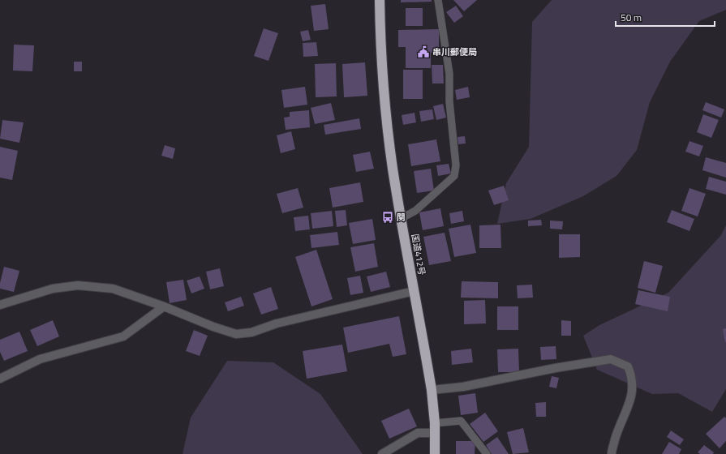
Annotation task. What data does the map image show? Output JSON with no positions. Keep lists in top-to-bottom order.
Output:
{
  "streets": {
    "highway": ["国道412号"]
  },
  "places": {
    "public building": ["串川郵便局"],
    "bus stop": ["関"]
  },
  "scale_bar": "50 m"
}
